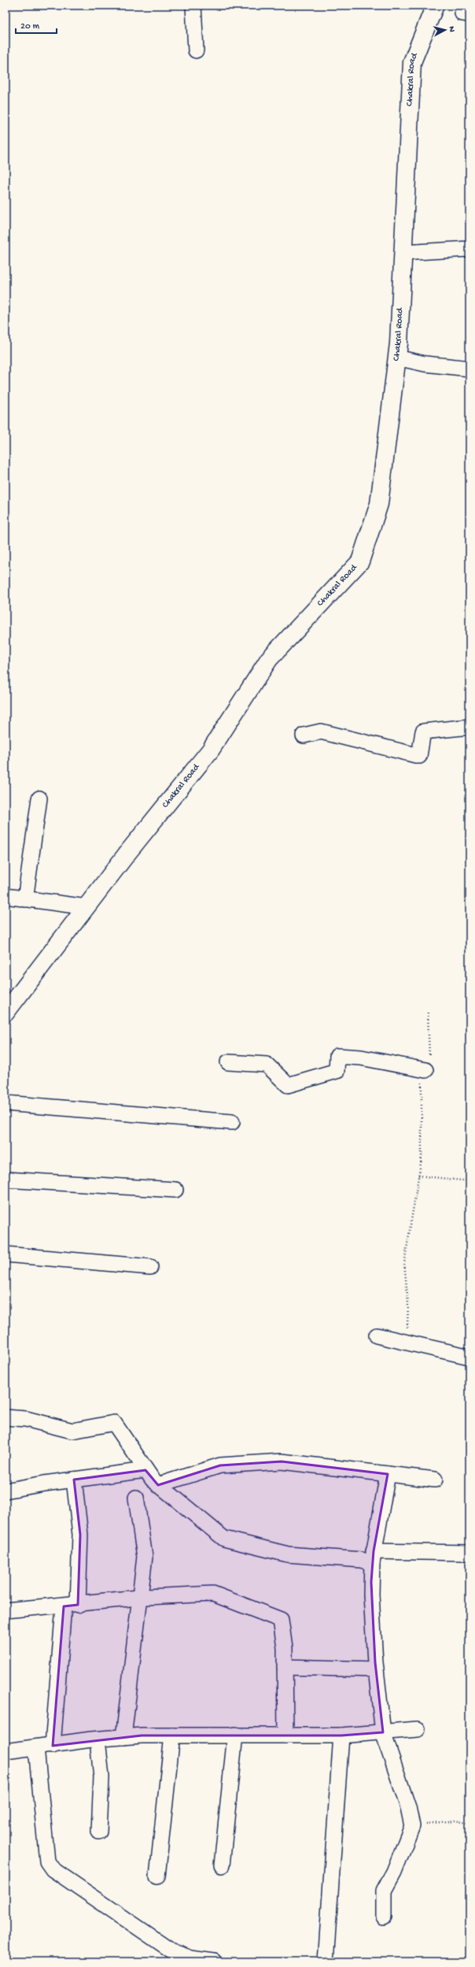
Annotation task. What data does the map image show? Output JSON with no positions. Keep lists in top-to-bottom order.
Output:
{
  "streets": {
    "street": ["Chakral Road"]
  },
  "scale_bar": "20 m",
  "north": "right"
}
